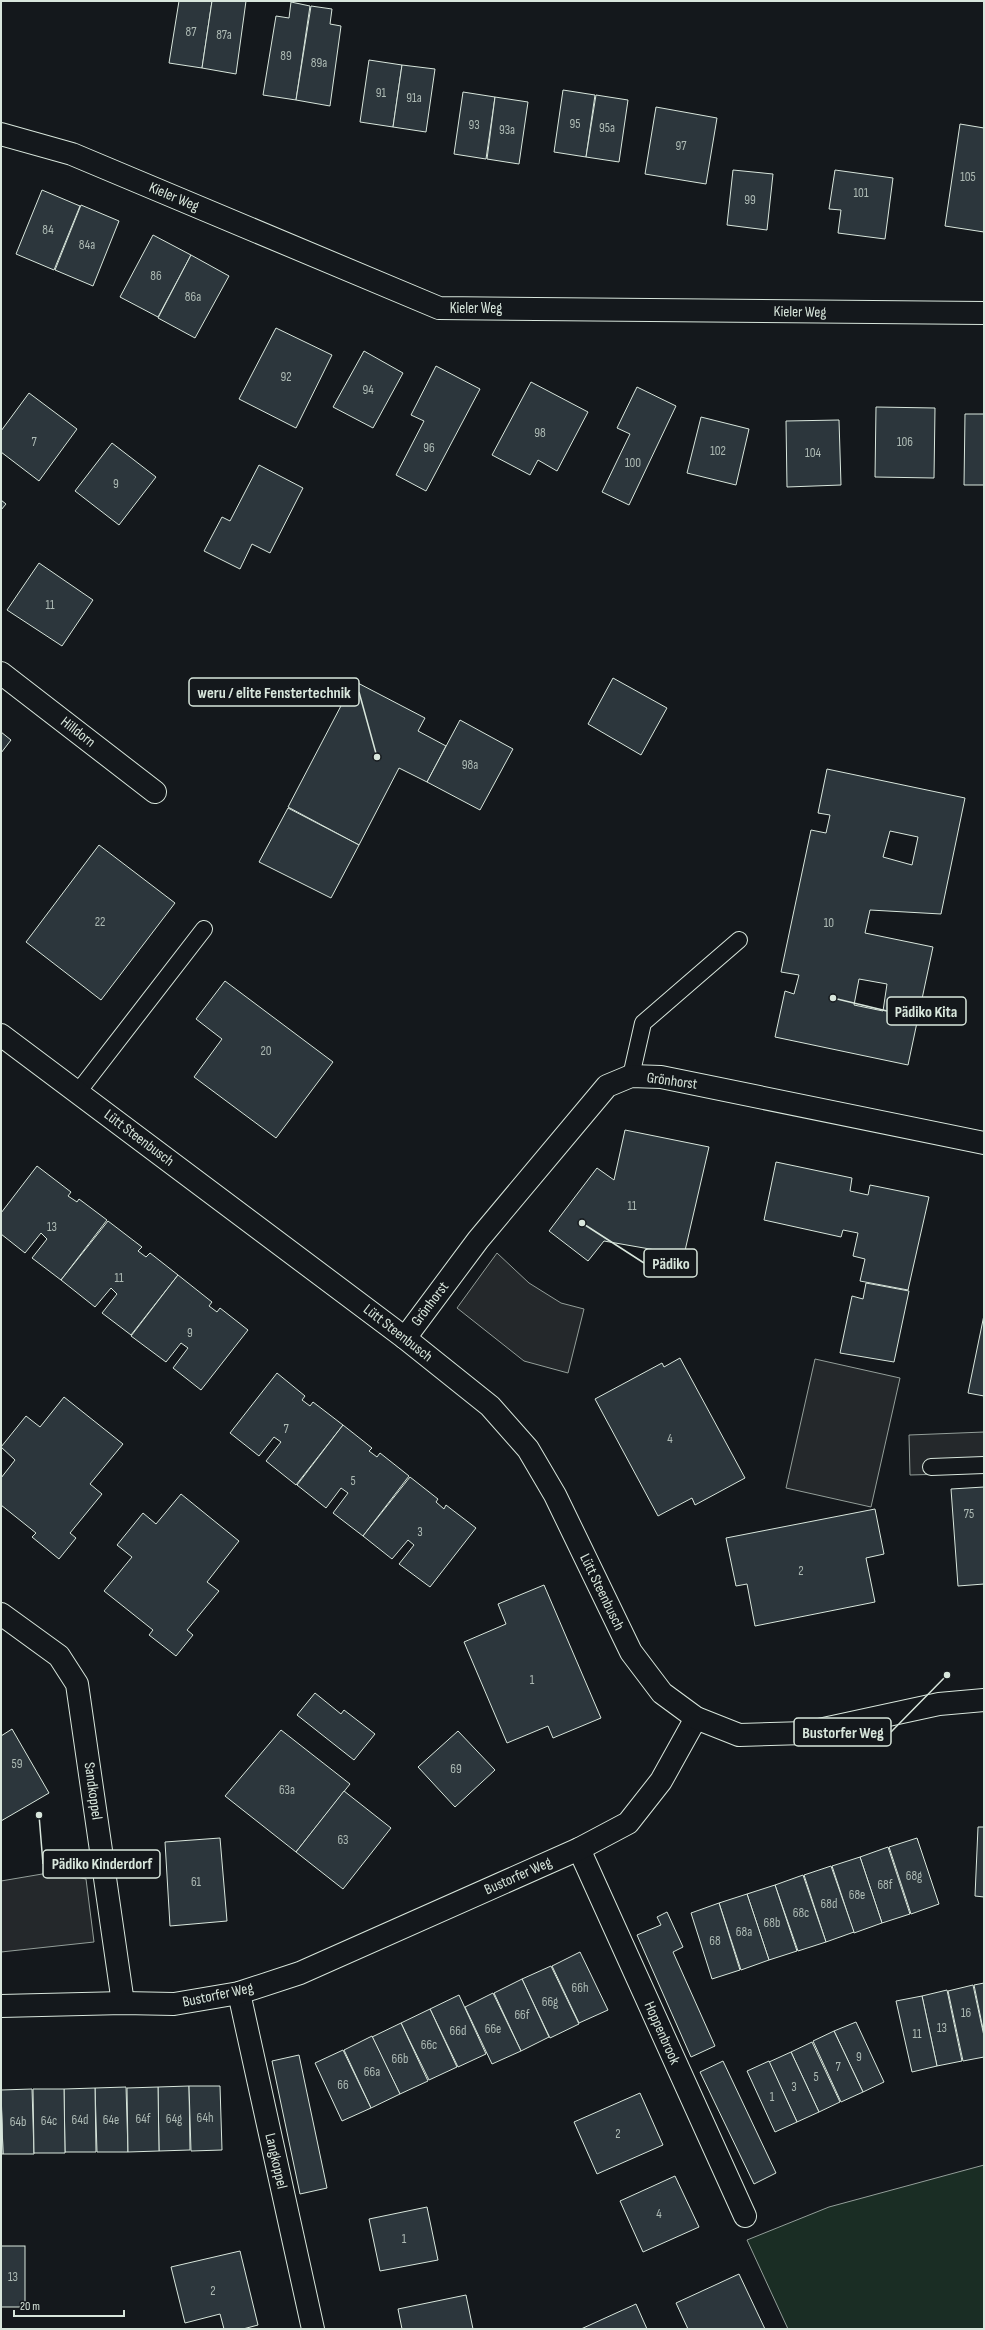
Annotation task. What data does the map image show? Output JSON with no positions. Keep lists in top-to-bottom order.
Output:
{
  "streets": {
    "street": [
      "Kieler Weg",
      "Hilldorn",
      "Grönhorst",
      "Lütt Steenbusch",
      "Sandkoppel",
      "Bustorfer Weg",
      "Hoppenbrook",
      "Langkoppel"
    ]
  },
  "crossings": [
    ["Grönhorst", "Lütt Steenbusch"],
    ["Lütt Steenbusch", "Bustorfer Weg"],
    ["Sandkoppel", "Bustorfer Weg"],
    ["Bustorfer Weg", "Hoppenbrook"],
    ["Bustorfer Weg", "Langkoppel"]
  ],
  "places": [
    "weru / elite Fenstertechnik",
    "Pädiko Kita",
    "Pädiko",
    "Bustorfer Weg",
    "Pädiko Kinderdorf"
  ],
  "house_numbers": [
    "87",
    "87a",
    "89",
    "89a",
    "91",
    "91a",
    "95",
    "93",
    "95a",
    "93a",
    "97",
    "105",
    "101",
    "99",
    "84",
    "84a",
    "86",
    "86a",
    "92",
    "94",
    "98",
    "7",
    "106",
    "96",
    "102",
    "104",
    "100",
    "9",
    "11",
    "98a",
    "22",
    "10",
    "20",
    "11",
    "13",
    "11",
    "9",
    "7",
    "4",
    "5",
    "75",
    "3",
    "2",
    "1",
    "59",
    "69",
    "63a",
    "63",
    "68g",
    "61",
    "68f",
    "68e",
    "68d",
    "68c",
    "68b",
    "68a",
    "68",
    "66h",
    "66g",
    "16",
    "66f",
    "13",
    "66e",
    "66d",
    "11",
    "66c",
    "9",
    "66b",
    "7",
    "66a",
    "5",
    "66",
    "3",
    "1",
    "64h",
    "64f",
    "64g",
    "64d",
    "64e",
    "64c",
    "64b",
    "2",
    "4",
    "1",
    "13",
    "2"
  ],
  "scale_bar": "20 m"
}
